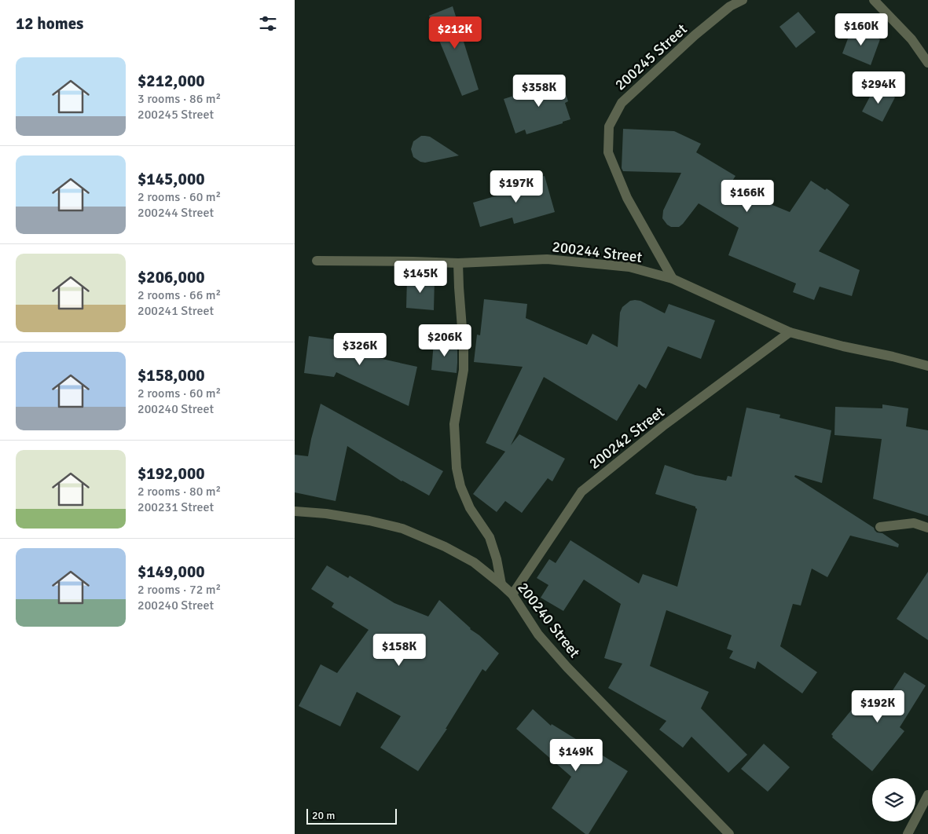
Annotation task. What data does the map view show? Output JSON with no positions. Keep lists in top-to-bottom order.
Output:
{
  "streets": {
    "street": [
      "200245 Street",
      "200244 Street",
      "200242 Street",
      "200240 Street"
    ]
  },
  "crossings": [
    ["200245 Street", "200244 Street"],
    ["200244 Street", "200242 Street"],
    ["200242 Street", "200240 Street"]
  ],
  "scale_bar": "20 m",
  "page": {
    "heading": "12 homes",
    "price": [
      "$160K",
      "$212K",
      "$294K",
      "$358K",
      "$197K",
      "$166K",
      "$145K",
      "$206K",
      "$326K",
      "$158K",
      "$192K",
      "$149K"
    ],
    "list": [
      {
        "name": "$212,000",
        "note": "3 rooms · 86 m² · 200245 Street"
      },
      {
        "name": "$145,000",
        "note": "2 rooms · 60 m² · 200244 Street"
      },
      {
        "name": "$206,000",
        "note": "2 rooms · 66 m² · 200241 Street"
      },
      {
        "name": "$158,000",
        "note": "2 rooms · 60 m² · 200240 Street"
      },
      {
        "name": "$192,000",
        "note": "2 rooms · 80 m² · 200231 Street"
      },
      {
        "name": "$149,000",
        "note": "2 rooms · 72 m² · 200240 Street"
      }
    ],
    "scale": "20 m"
  }
}
